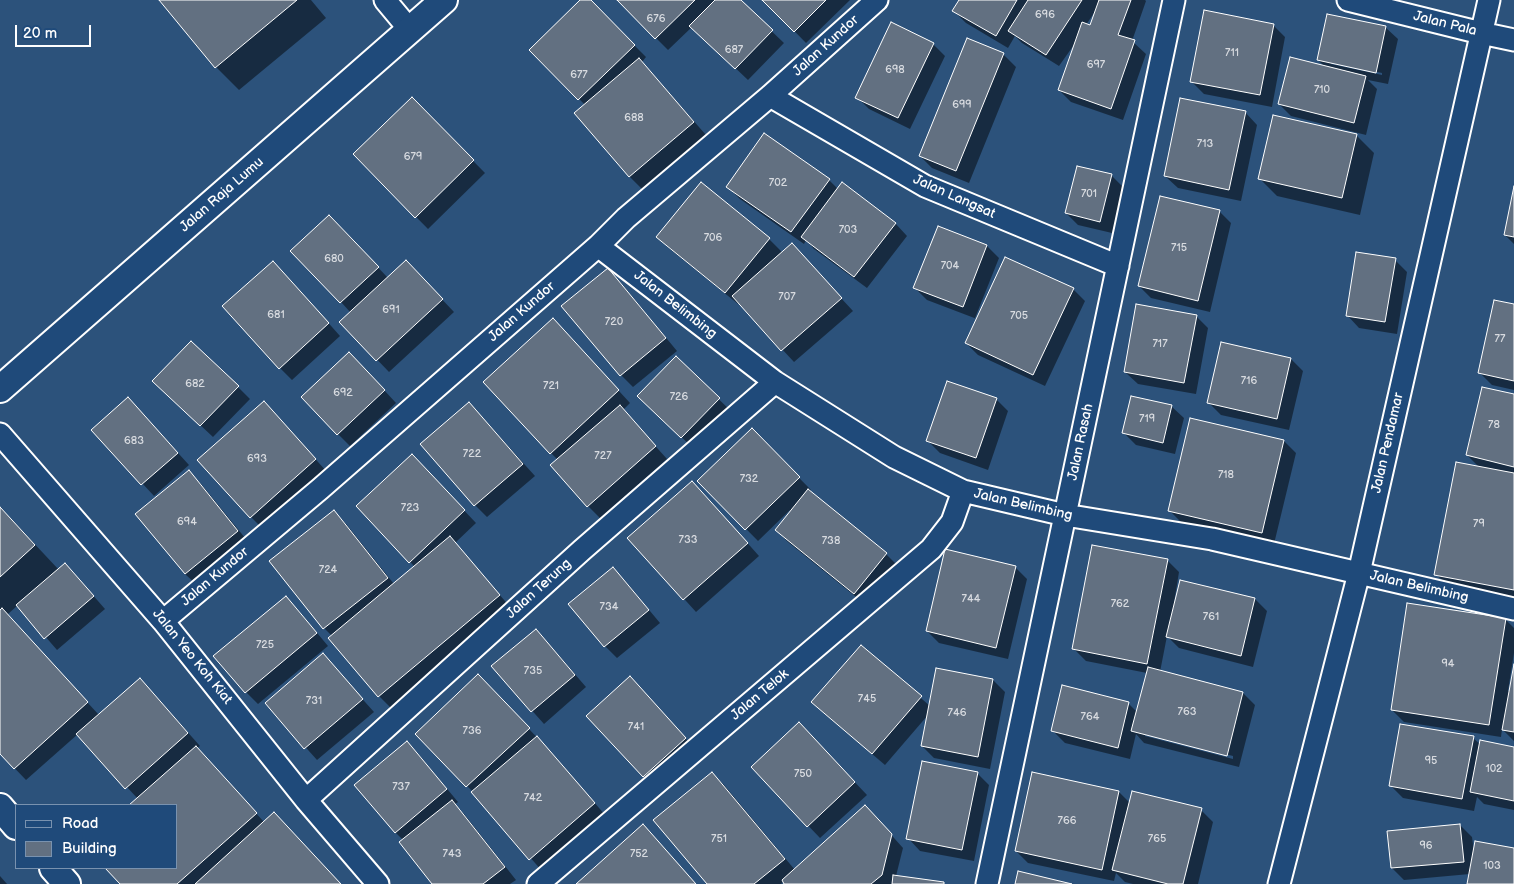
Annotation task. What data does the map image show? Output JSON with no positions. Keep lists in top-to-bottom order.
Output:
{
  "streets": {
    "street": [
      "Jalan Pala",
      "Jalan Kundor",
      "Jalan Raja Lumu",
      "Jalan Langsat",
      "Jalan Belimbing",
      "Jalan Rasah",
      "Jalan Pendamar",
      "Jalan Terung",
      "Jalan Yeo Koh Kiat",
      "Jalan Telok"
    ]
  },
  "crossings": [
    ["Jalan Pala", "Jalan Pendamar"],
    ["Jalan Kundor", "Jalan Langsat"],
    ["Jalan Kundor", "Jalan Belimbing"],
    ["Jalan Kundor", "Jalan Yeo Koh Kiat"],
    ["Jalan Langsat", "Jalan Rasah"],
    ["Jalan Belimbing", "Jalan Rasah"],
    ["Jalan Belimbing", "Jalan Pendamar"],
    ["Jalan Belimbing", "Jalan Terung"],
    ["Jalan Belimbing", "Jalan Telok"],
    ["Jalan Terung", "Jalan Yeo Koh Kiat"]
  ],
  "house_numbers": [
    "696",
    "676",
    "687",
    "711",
    "697",
    "698",
    "677",
    "710",
    "699",
    "688",
    "713",
    "679",
    "702",
    "701",
    "703",
    "706",
    "715",
    "680",
    "704",
    "707",
    "691",
    "681",
    "705",
    "720",
    "77",
    "717",
    "716",
    "682",
    "721",
    "692",
    "726",
    "719",
    "78",
    "683",
    "722",
    "727",
    "693",
    "718",
    "732",
    "723",
    "694",
    "79",
    "733",
    "738",
    "724",
    "744",
    "762",
    "734",
    "761",
    "725",
    "94",
    "735",
    "745",
    "731",
    "763",
    "746",
    "764",
    "741",
    "736",
    "95",
    "102",
    "750",
    "737",
    "742",
    "766",
    "751",
    "765",
    "96",
    "743",
    "752",
    "103"
  ],
  "legend": ["Road", "Building"],
  "scale_bar": "20 m"
}
